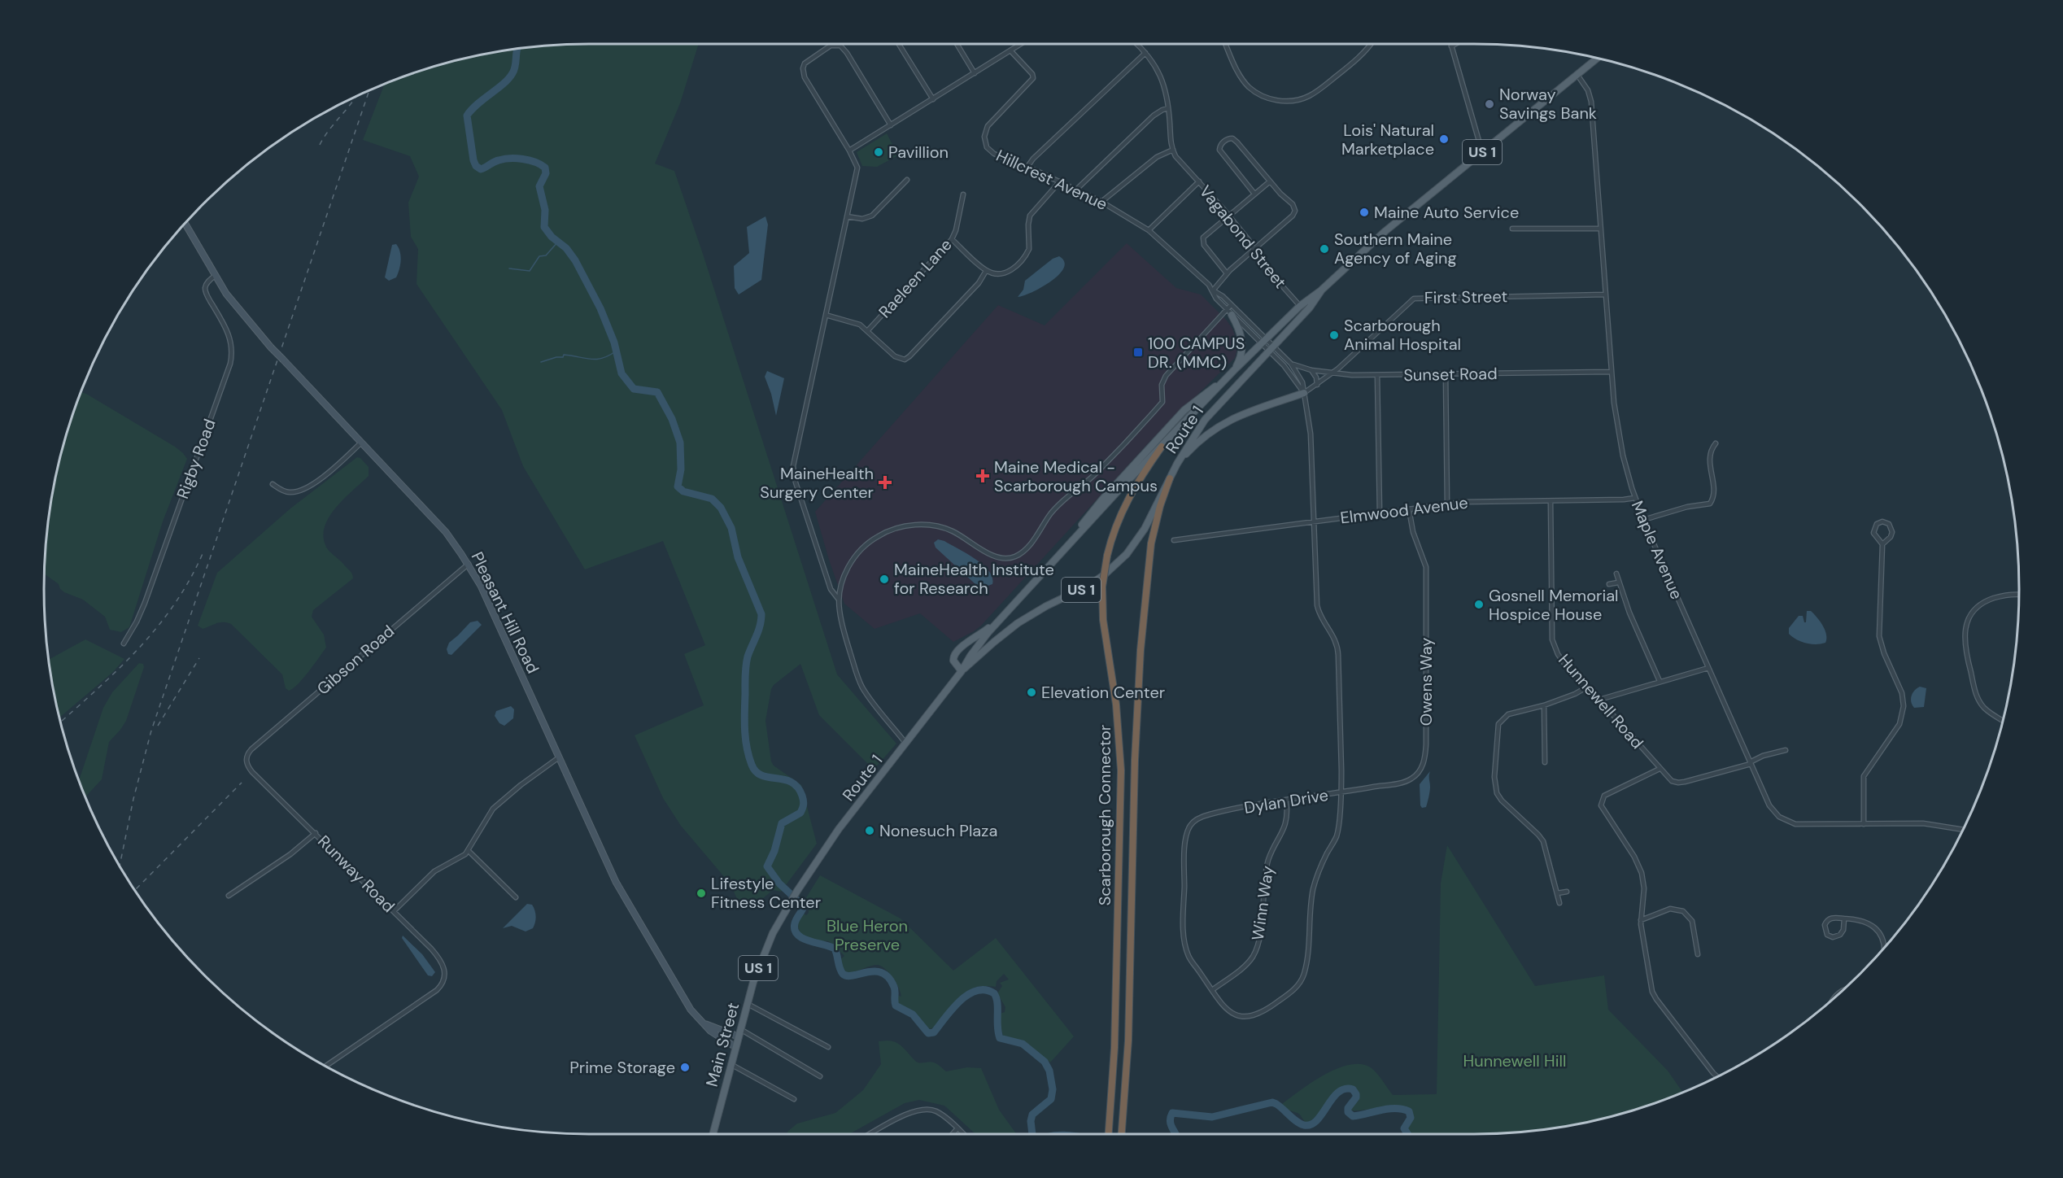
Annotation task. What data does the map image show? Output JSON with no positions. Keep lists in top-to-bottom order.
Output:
{
  "streets": {
    "highway": ["Scarborough Connector"],
    "main road": ["US 1", "Route 1", "Main Street"],
    "street": [
      "Hillcrest Avenue",
      "Vagabond Street",
      "Raeleen Lane",
      "First Street",
      "Sunset Road",
      "Rigby Road",
      "Elmwood Avenue",
      "Maple Avenue",
      "Pleasant Hill Road",
      "Gibson Road",
      "Owens Way",
      "Hunnewell Road",
      "Dylan Drive",
      "Runway Road",
      "Winn Way"
    ]
  },
  "crossings": [
    ["Hillcrest Avenue", "Route 1"],
    ["Vagabond Street", "Route 1"],
    ["First Street", "Sunset Road"],
    ["First Street", "Maple Avenue"],
    ["Sunset Road", "Maple Avenue"],
    ["Route 1", "Maple Avenue"],
    ["Route 1", "Scarborough Connector"],
    ["Route 1", "Main Street"],
    ["Rigby Road", "Pleasant Hill Road"],
    ["Elmwood Avenue", "Maple Avenue"],
    ["Elmwood Avenue", "Owens Way"],
    ["Elmwood Avenue", "Hunnewell Road"],
    ["Maple Avenue", "Hunnewell Road"],
    ["Pleasant Hill Road", "Gibson Road"],
    ["Pleasant Hill Road", "Main Street"],
    ["Gibson Road", "Runway Road"],
    ["Owens Way", "Dylan Drive"],
    ["Dylan Drive", "Winn Way"]
  ],
  "parks": ["Blue Heron Preserve", "Hunnewell Hill"],
  "places": {
    "other": [
      "Norway Savings Bank",
      "Lois' Natural Marketplace",
      "Pavillion",
      "Maine Auto Service",
      "Southern Maine Agency of Aging",
      "Scarborough Animal Hospital",
      "MaineHealth Institute for Research",
      "Gosnell Memorial Hospice House",
      "Elevation Center",
      "Nonesuch Plaza",
      "Lifestyle Fitness Center",
      "Prime Storage"
    ],
    "transit": ["100 CAMPUS DR. (MMC)"],
    "health": ["Maine Medical - Scarborough Campus", "MaineHealth Surgery Center"]
  }
}
